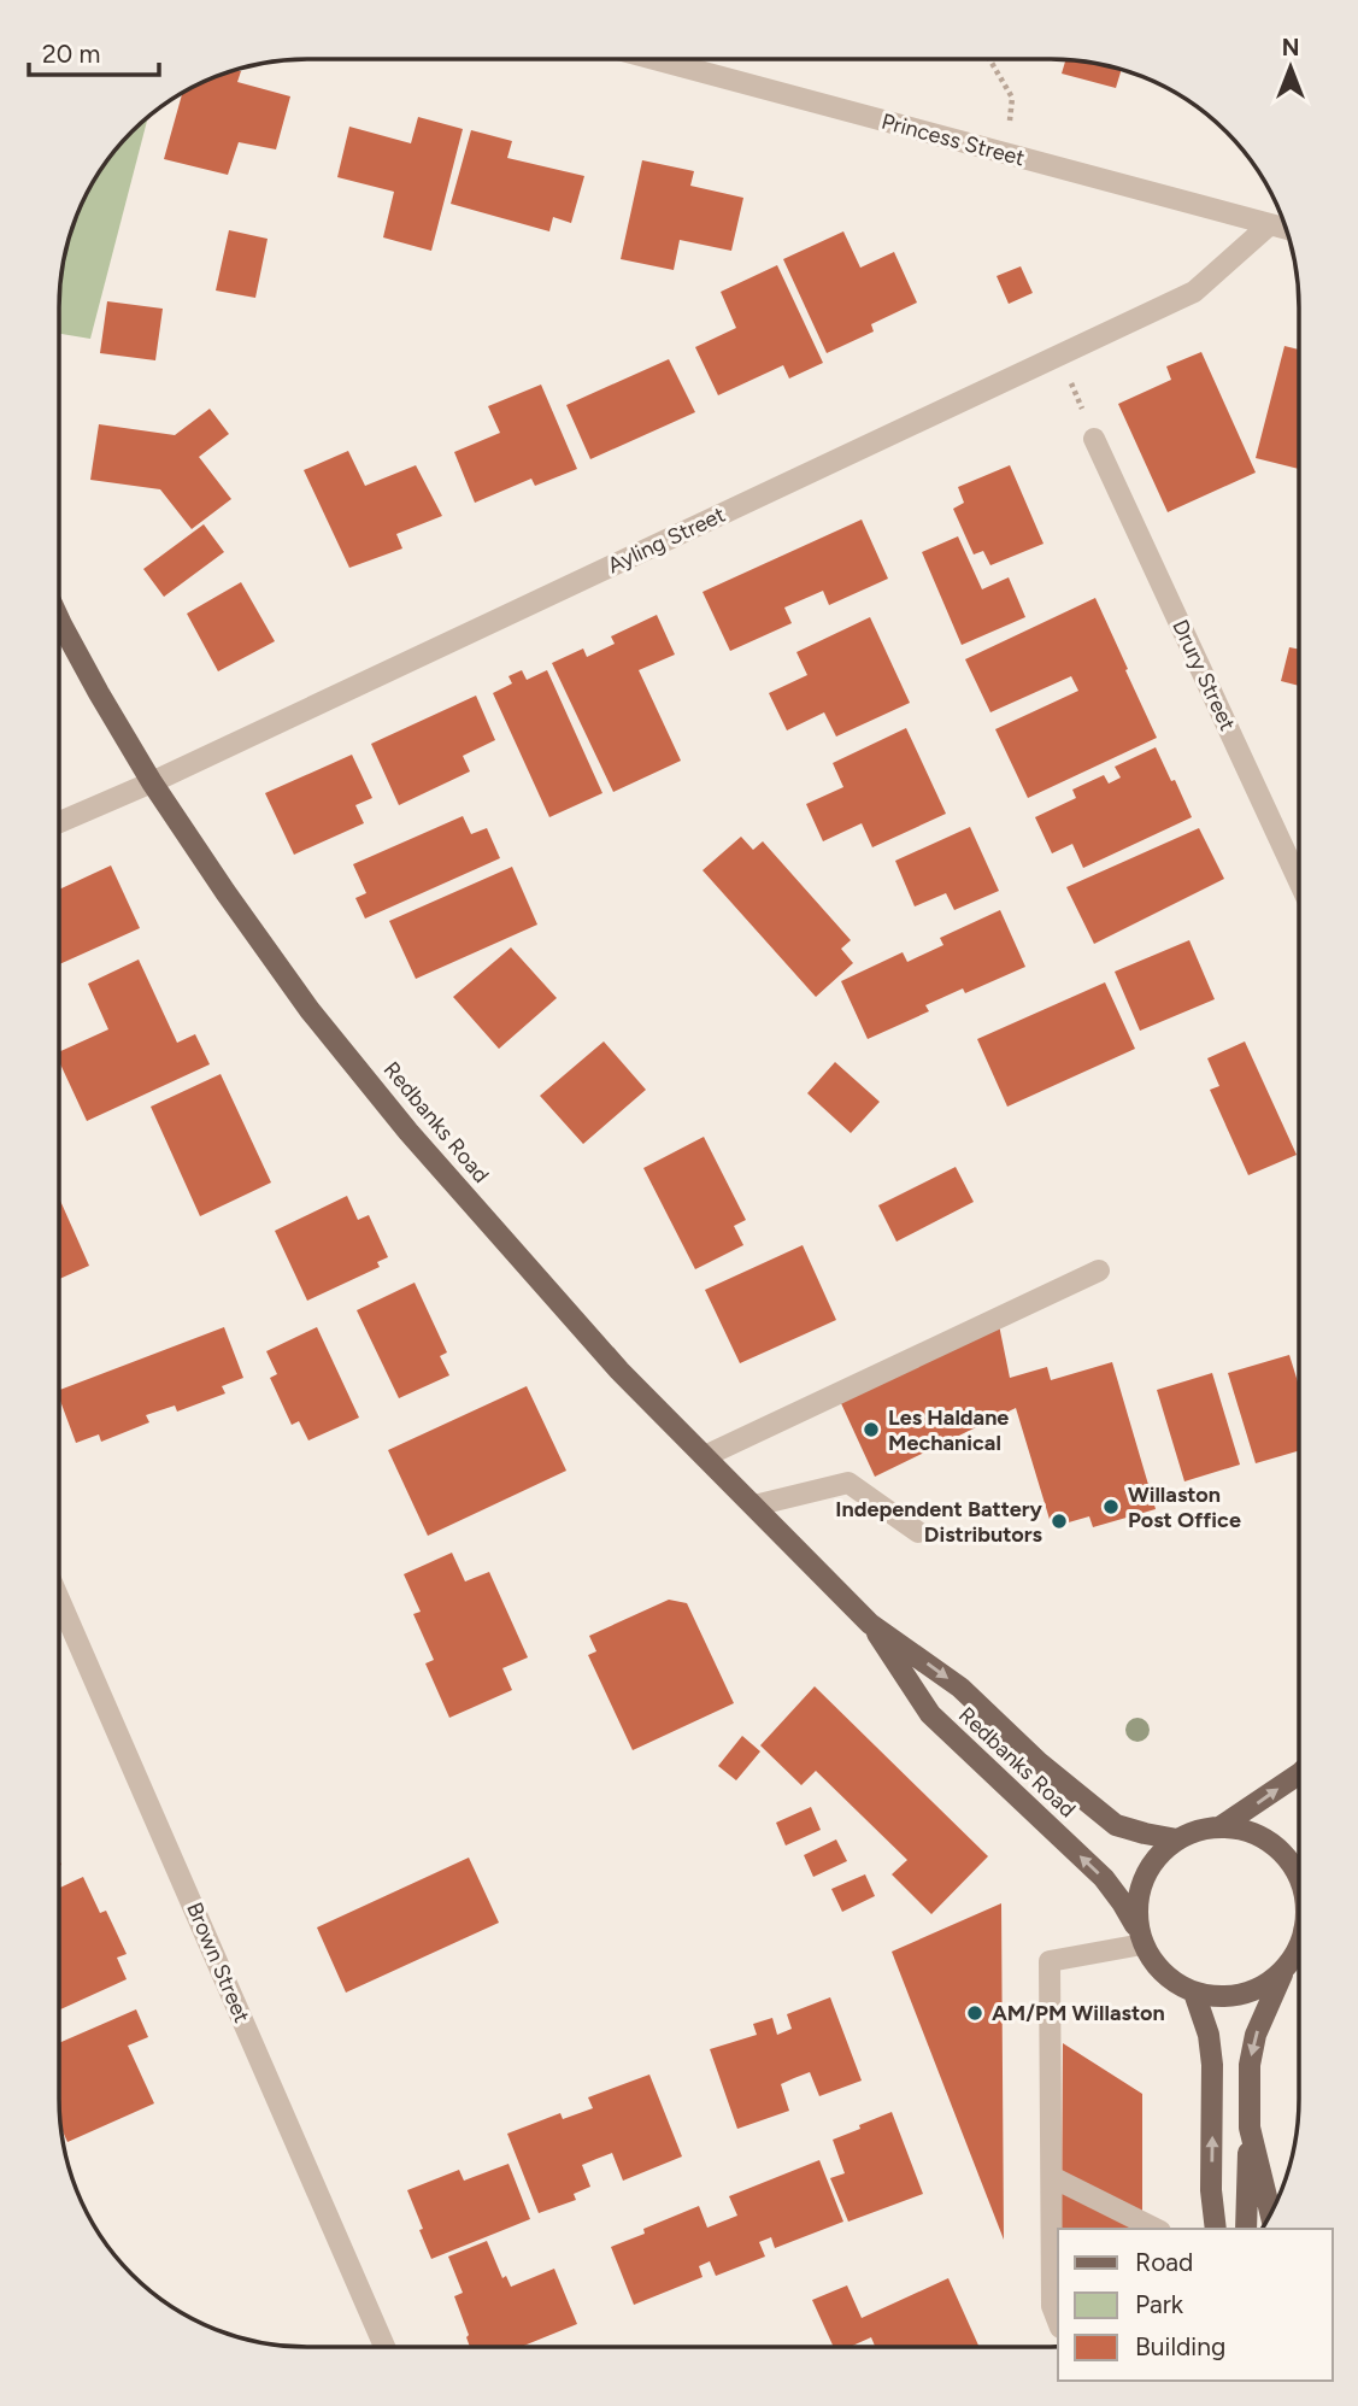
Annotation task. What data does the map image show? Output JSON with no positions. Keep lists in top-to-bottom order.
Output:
{
  "streets": {
    "main road": ["Redbanks Road"],
    "street": [
      "Princess Street",
      "Ayling Street",
      "Drury Street",
      "Brown Street"
    ]
  },
  "crossings": [
    ["Princess Street", "Ayling Street"],
    ["Ayling Street", "Redbanks Road"]
  ],
  "places": [
    "Les Haldane Mechanical",
    "Willaston Post Office",
    "Independent Battery Distributors",
    "AM/PM Willaston"
  ],
  "legend": ["Road", "Park", "Building"],
  "scale_bar": "20 m",
  "north": "top"
}
